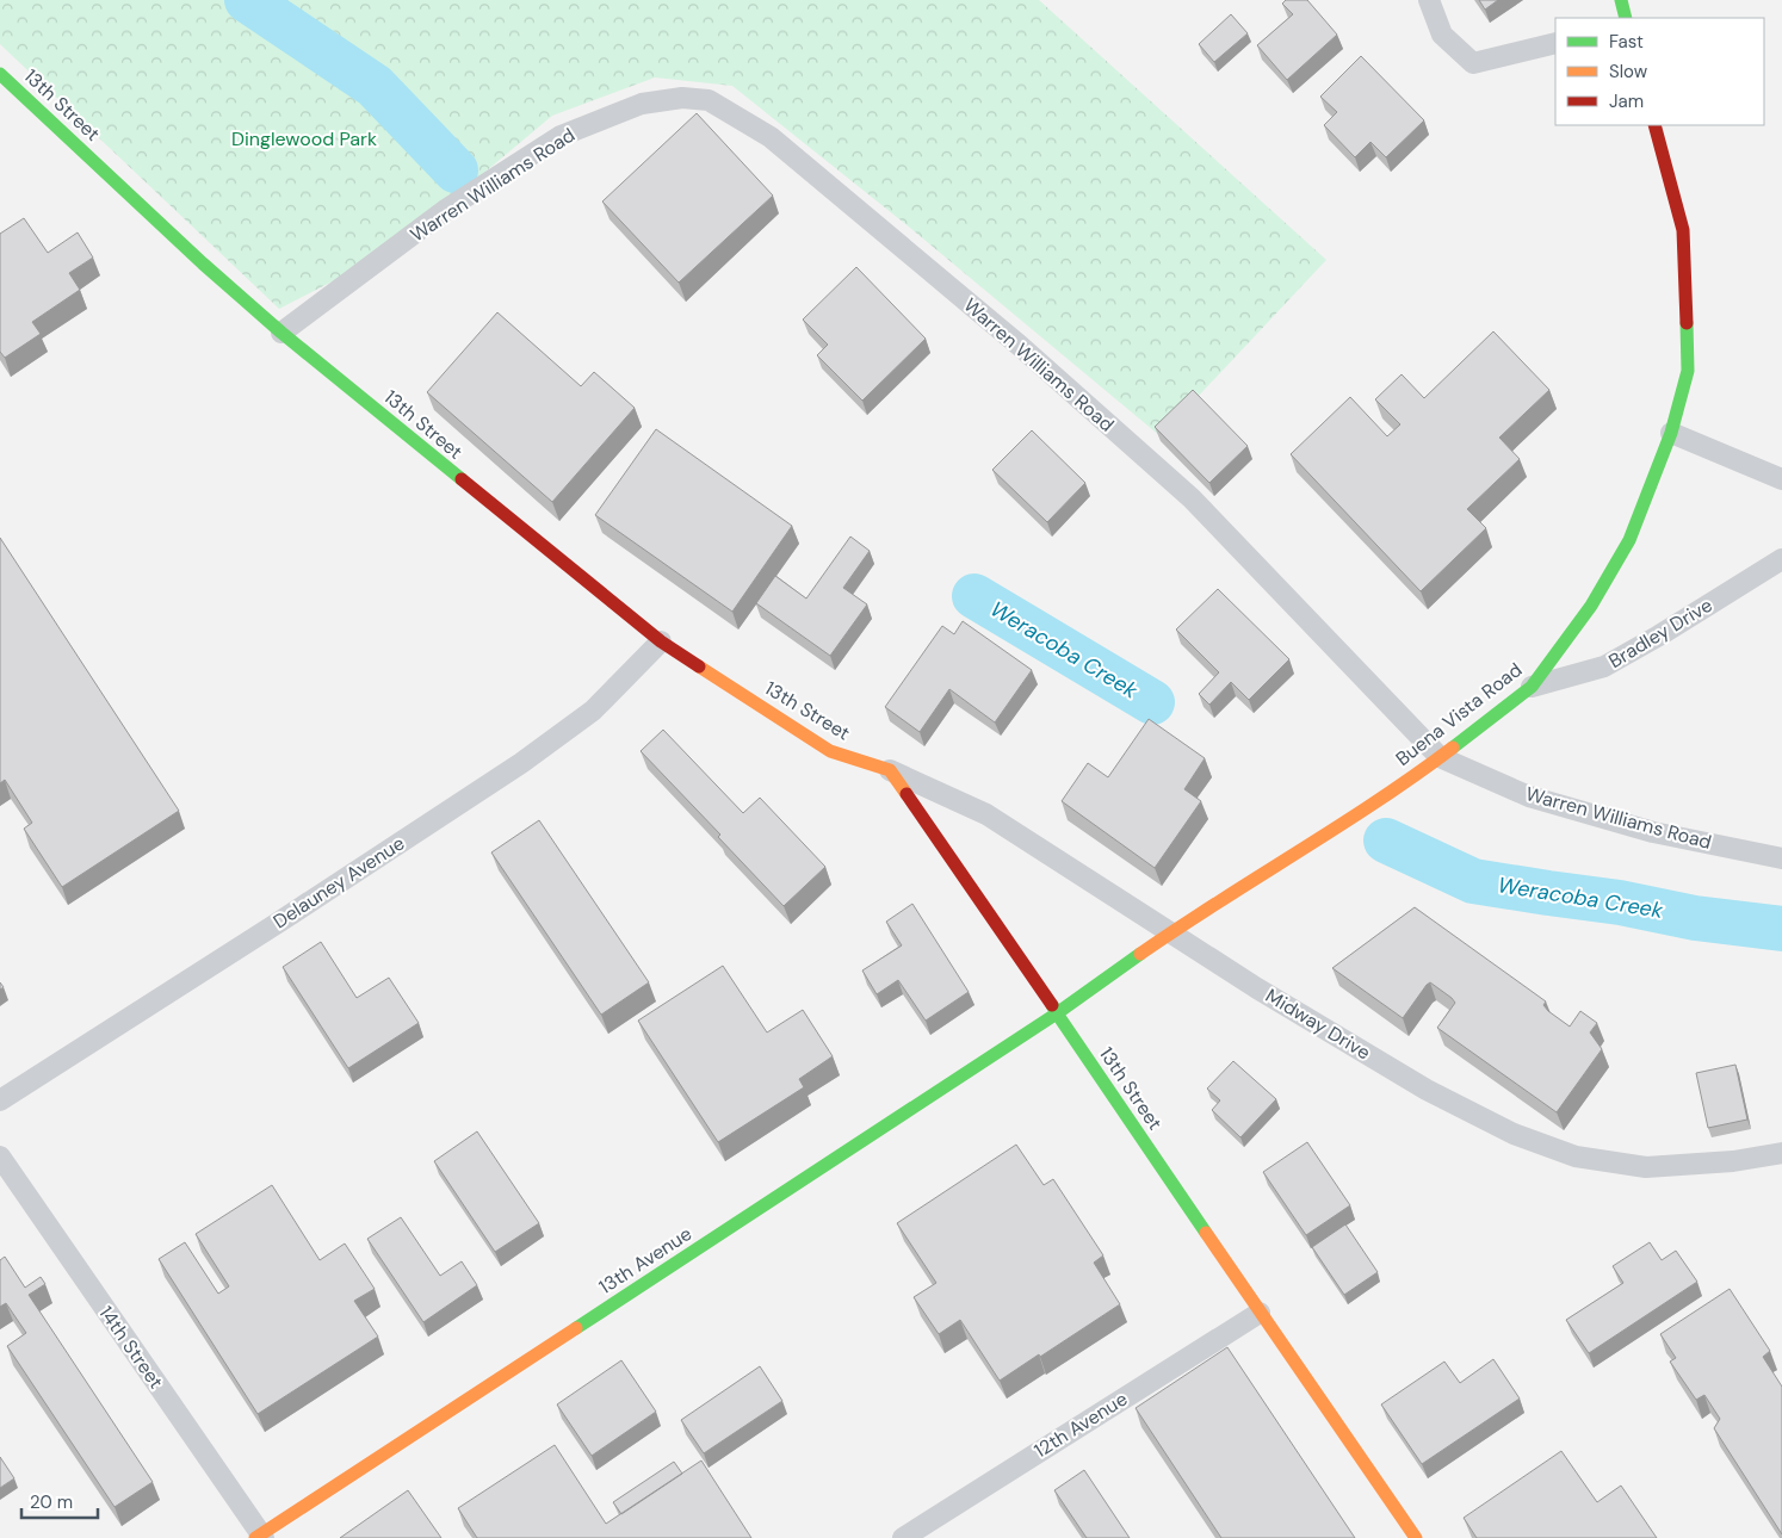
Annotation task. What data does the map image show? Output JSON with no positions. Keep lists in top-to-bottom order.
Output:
{
  "streets": {
    "main road": ["13th Street", "Buena Vista Road", "13th Avenue"],
    "street": [
      "Warren Williams Road",
      "Bradley Drive",
      "Delauney Avenue",
      "Midway Drive",
      "14th Street",
      "12th Avenue"
    ]
  },
  "crossings": [
    ["13th Street", "Warren Williams Road"],
    ["13th Street", "Buena Vista Road"],
    ["13th Street", "Delauney Avenue"],
    ["13th Street", "Midway Drive"],
    ["13th Street", "13th Avenue"],
    ["13th Street", "12th Avenue"],
    ["Warren Williams Road", "Buena Vista Road"],
    ["Bradley Drive", "Buena Vista Road"],
    ["Buena Vista Road", "Midway Drive"],
    ["Buena Vista Road", "13th Avenue"],
    ["13th Avenue", "14th Street"]
  ],
  "water": ["Weracoba Creek"],
  "parks": ["Dinglewood Park"],
  "legend": ["Fast", "Slow", "Jam"],
  "scale_bar": "20 m"
}
